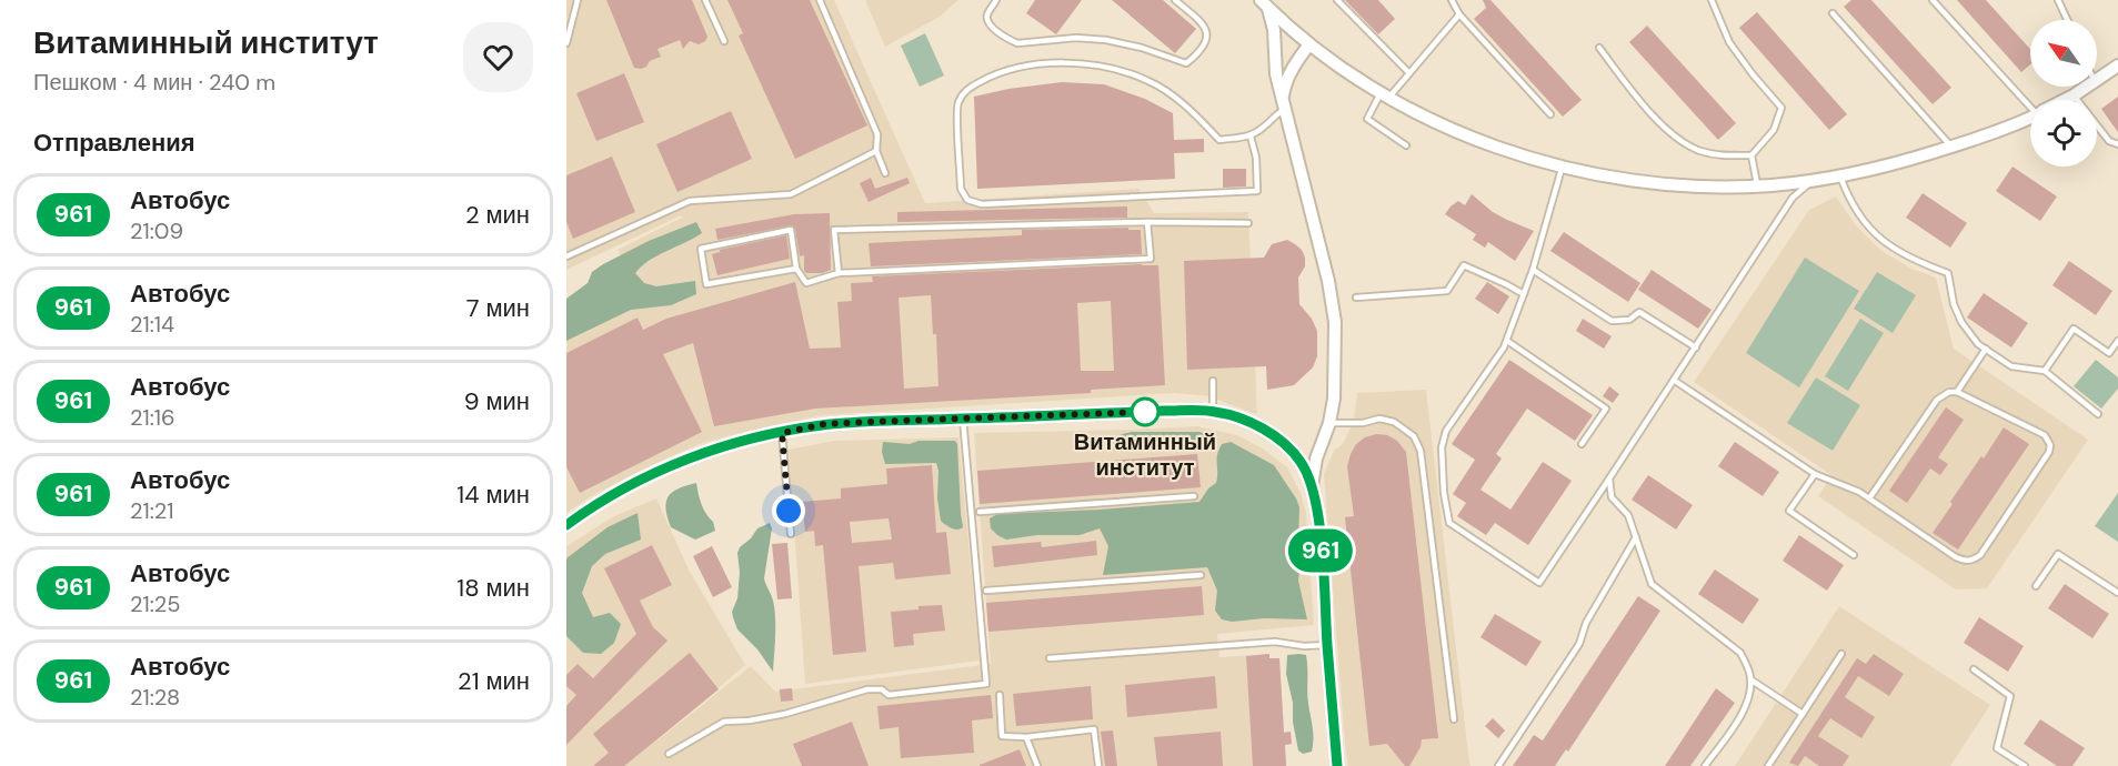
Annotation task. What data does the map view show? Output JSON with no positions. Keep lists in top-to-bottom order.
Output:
{
  "places": ["Витаминный институт"],
  "lines": ["bus line 961"],
  "north": "top left",
  "page": {
    "heading": [
      ["Витаминный институт", "Пешком · 4 мин · 240 m"],
      "Отправления"
    ],
    "on_map": "961",
    "list": [
      {
        "mark": "961",
        "name": "Автобус",
        "note": "21:09",
        "value": "2 мин"
      },
      {
        "mark": "961",
        "name": "Автобус",
        "note": "21:14",
        "value": "7 мин"
      },
      {
        "mark": "961",
        "name": "Автобус",
        "note": "21:16",
        "value": "9 мин"
      },
      {
        "mark": "961",
        "name": "Автобус",
        "note": "21:21",
        "value": "14 мин"
      },
      {
        "mark": "961",
        "name": "Автобус",
        "note": "21:25",
        "value": "18 мин"
      },
      {
        "mark": "961",
        "name": "Автобус",
        "note": "21:28",
        "value": "21 мин"
      }
    ]
  }
}
